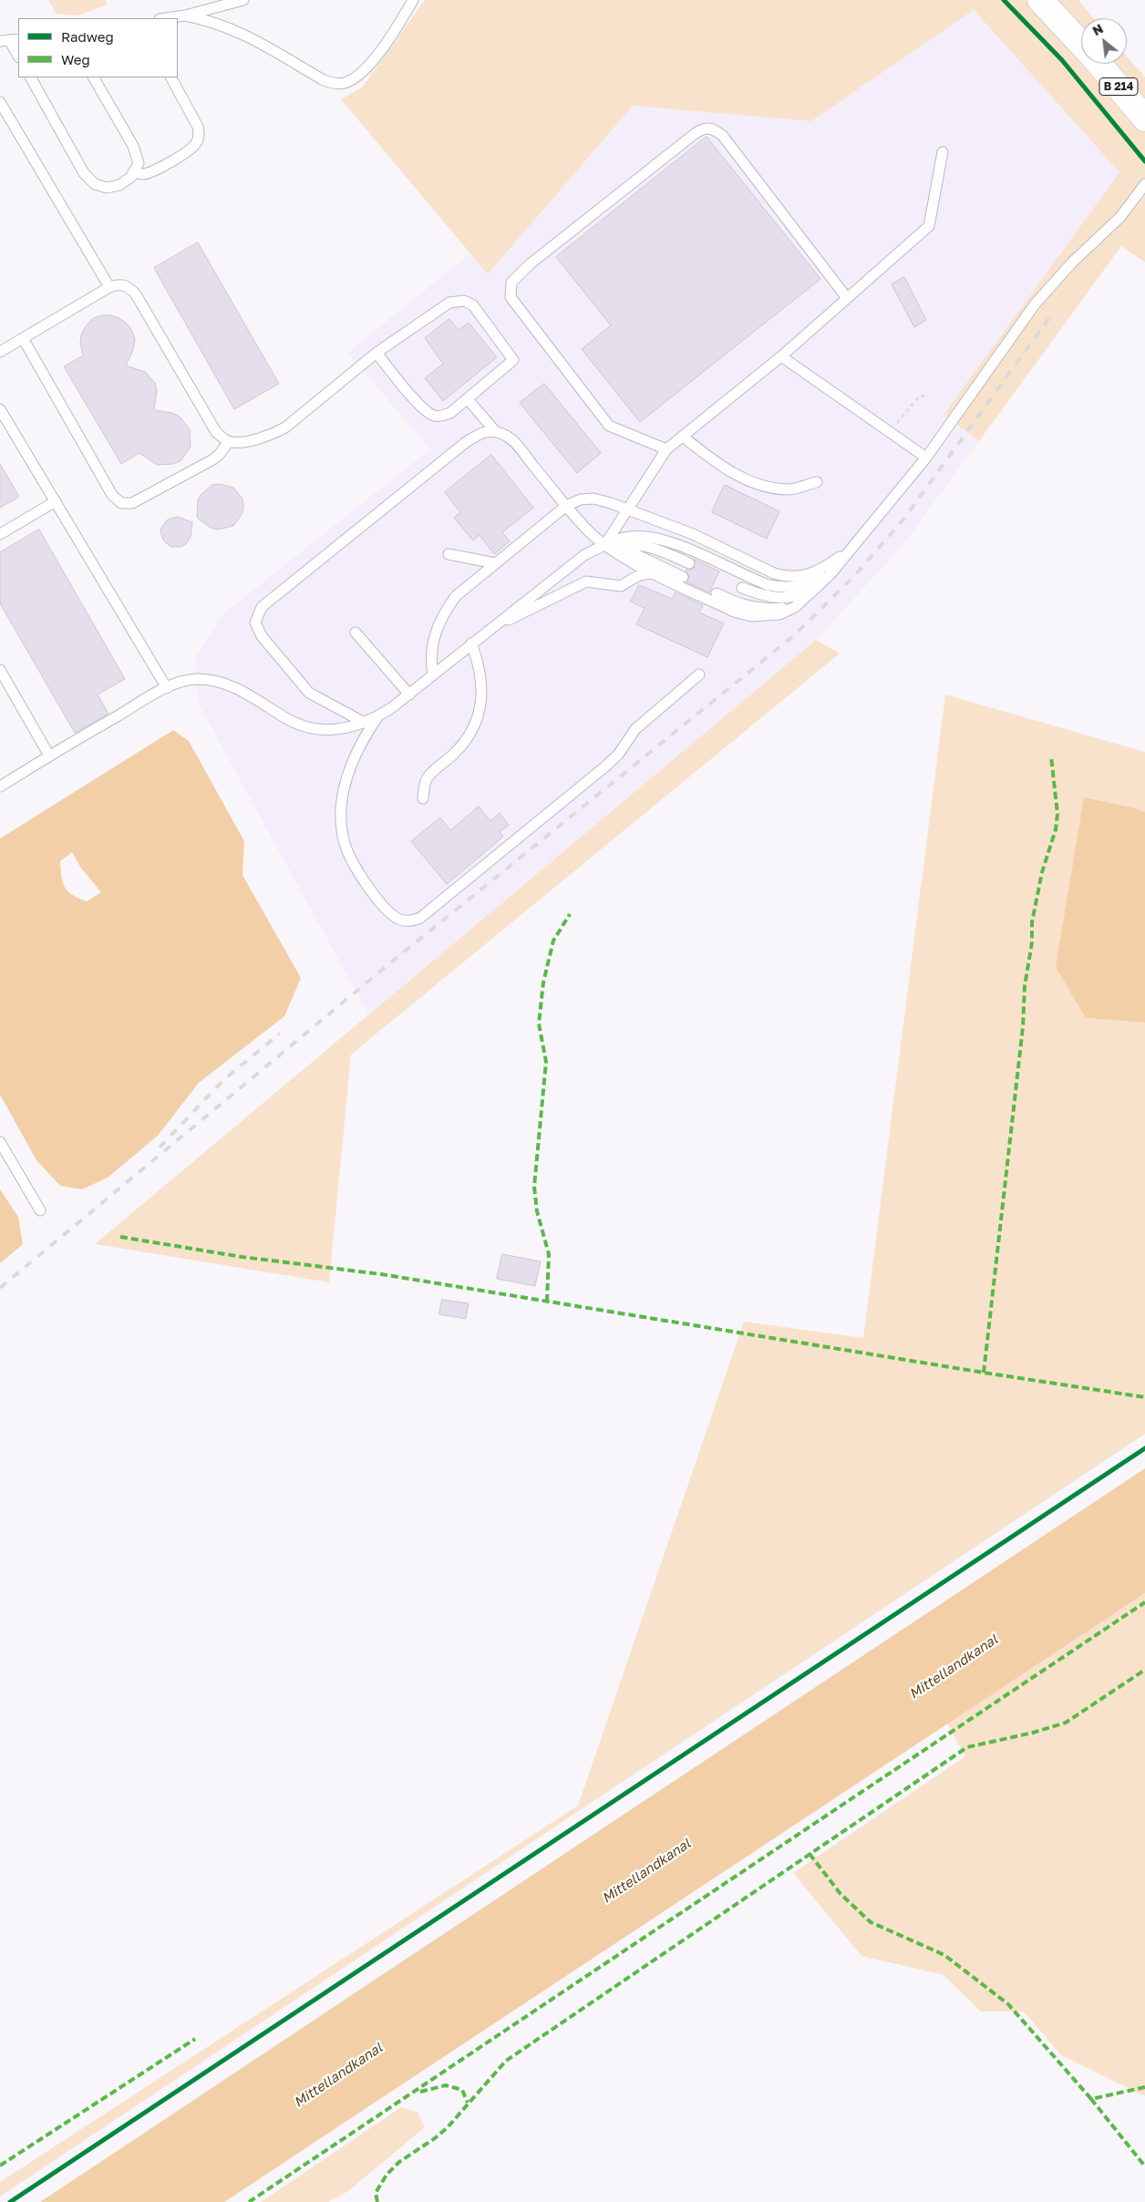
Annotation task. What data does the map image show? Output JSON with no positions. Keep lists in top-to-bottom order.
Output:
{
  "streets": {
    "main road": ["B 214"]
  },
  "water": ["Mittellandkanal"],
  "legend": ["Radweg", "Weg"],
  "north": "top left"
}
